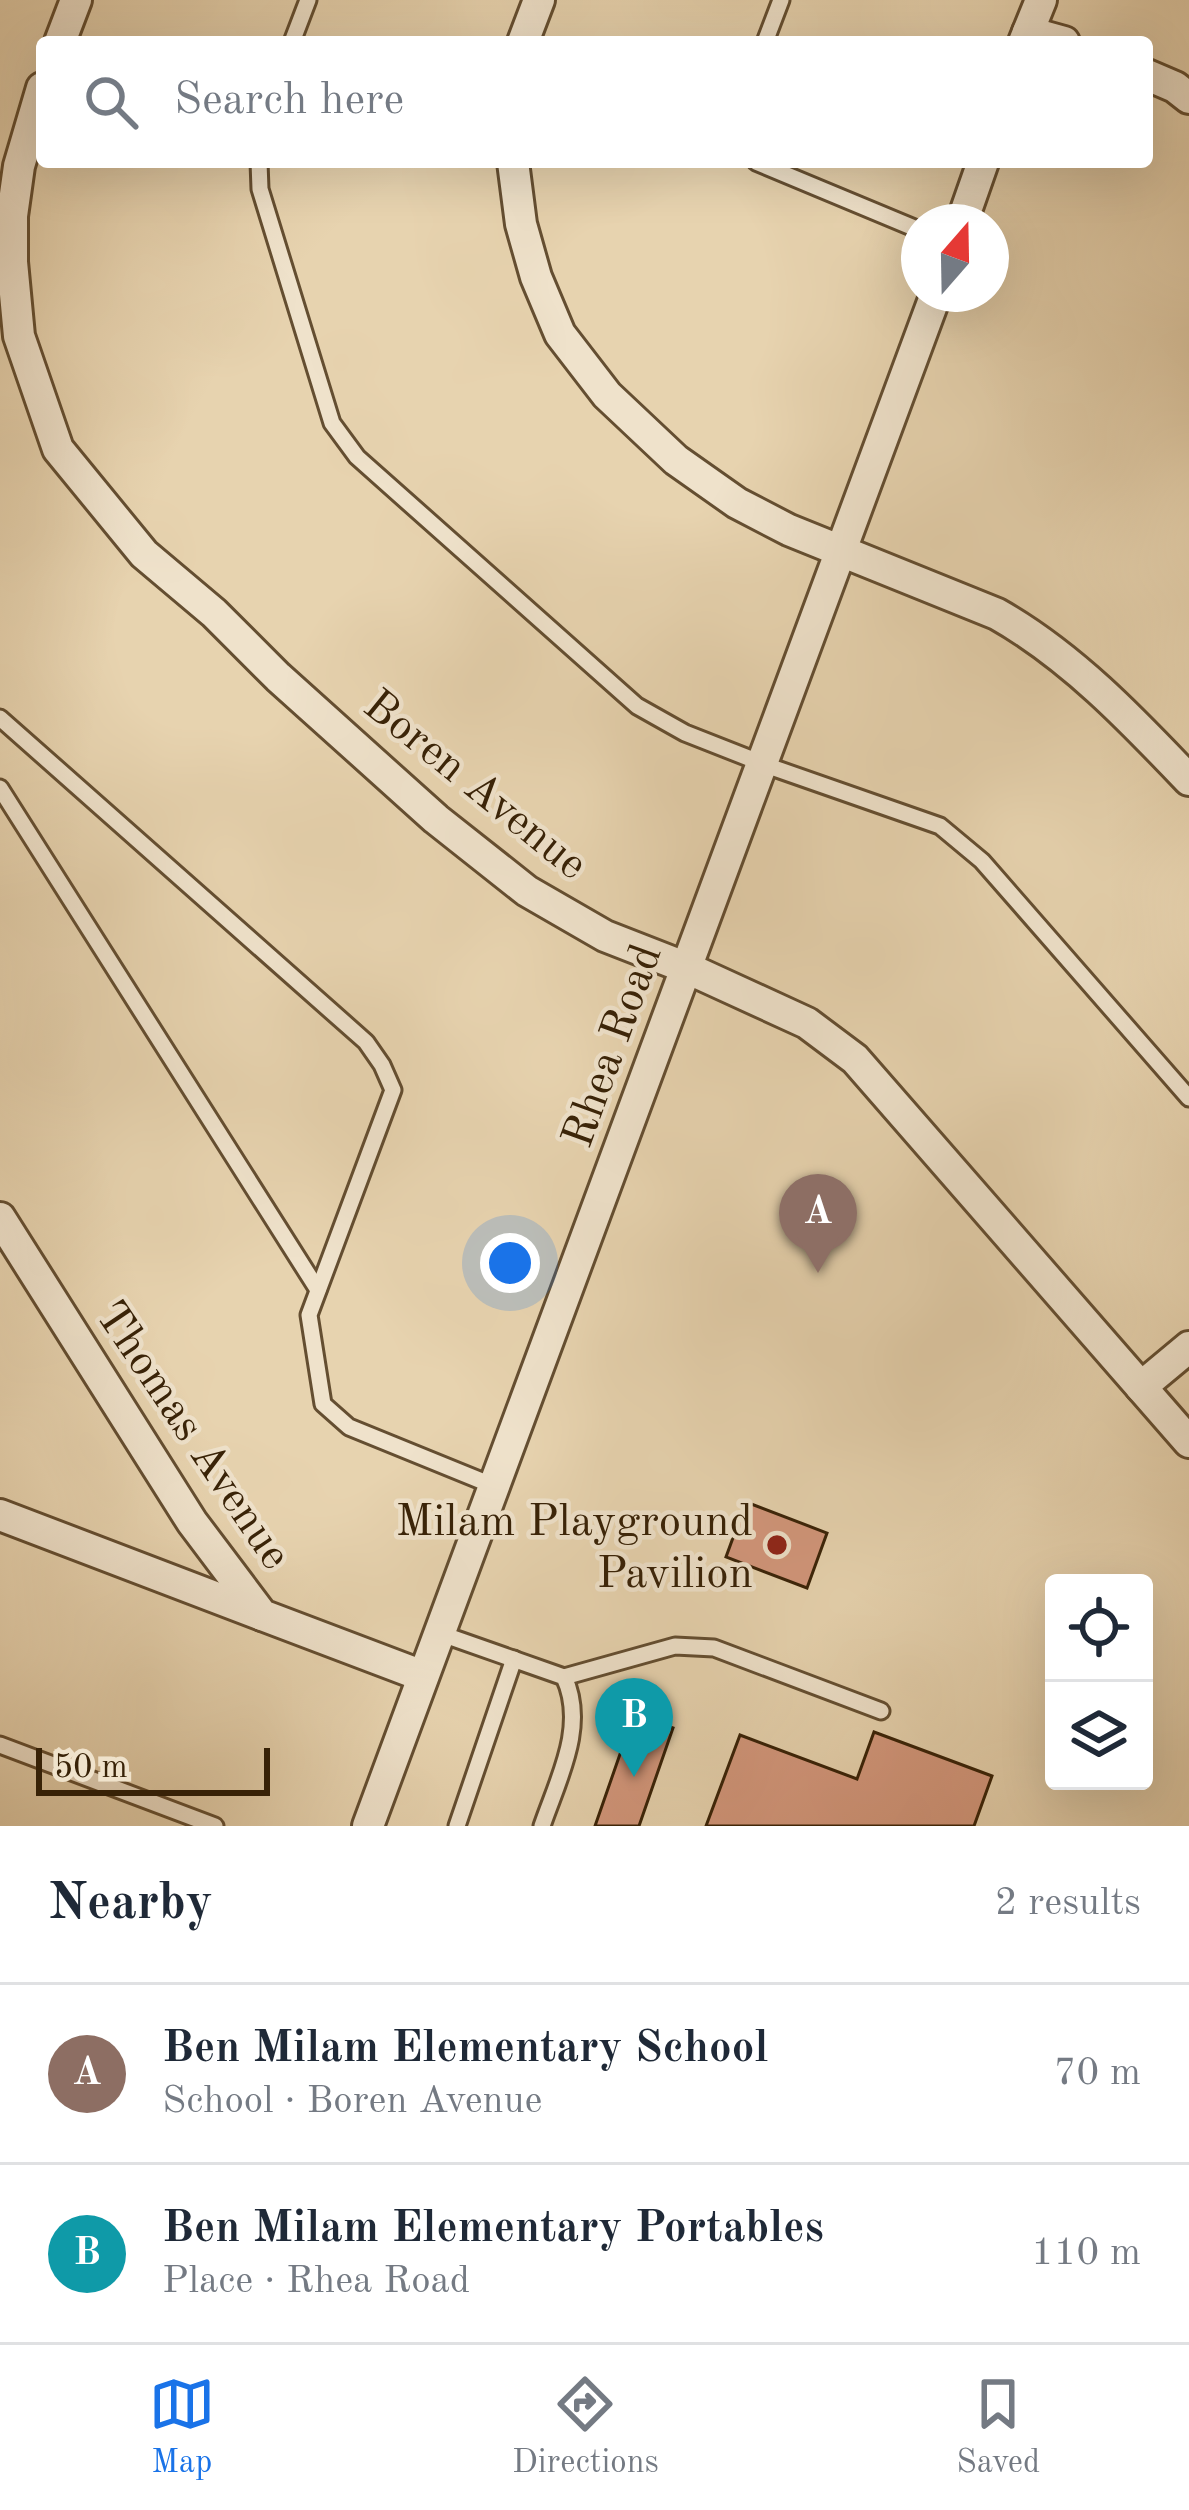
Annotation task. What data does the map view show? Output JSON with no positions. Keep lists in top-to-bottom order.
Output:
{
  "streets": {
    "street": ["Boren Avenue", "Rhea Road", "Thomas Avenue"]
  },
  "crossings": [
    ["Boren Avenue", "Rhea Road"],
    ["Rhea Road", "Thomas Avenue"]
  ],
  "places": ["Milam Playground Pavilion"],
  "scale_bar": "50 m",
  "north": "top",
  "page": {
    "search": "Search here",
    "pins": ["A", "B"],
    "scale": "50 m",
    "heading": ["Nearby", "2 results"],
    "list": [
      {
        "mark": "A",
        "name": "Ben Milam Elementary School",
        "note": "School · Boren Avenue",
        "value": "70 m"
      },
      {
        "mark": "B",
        "name": "Ben Milam Elementary Portables",
        "note": "Place · Rhea Road",
        "value": "110 m"
      }
    ],
    "nav": ["Map", "Directions", "Saved"]
  }
}
